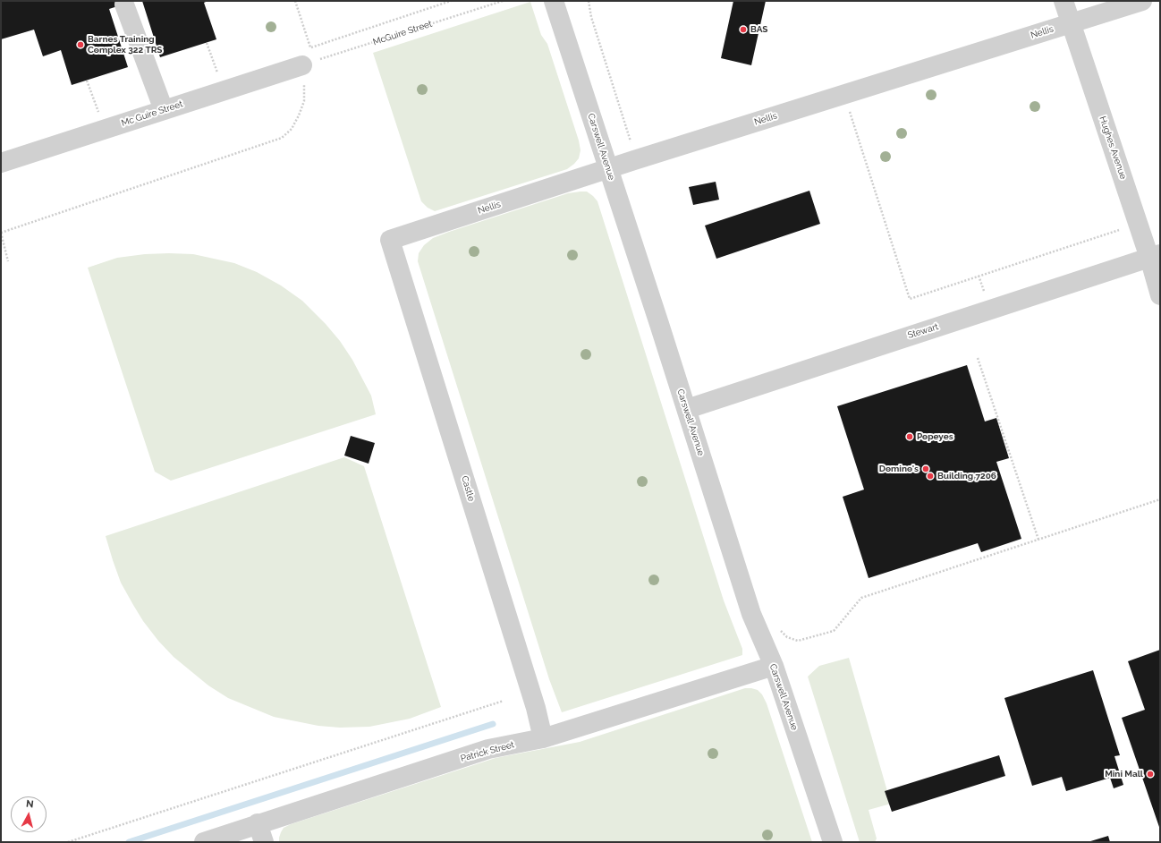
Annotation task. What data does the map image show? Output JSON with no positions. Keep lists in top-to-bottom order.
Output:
{
  "streets": {
    "street": [
      "Nellis",
      "Mc Guire Street",
      "Carswell Avenue",
      "Hughes Avenue",
      "Stewart",
      "Castle",
      "Patrick Street"
    ],
    "path": ["McGuire Street"]
  },
  "crossings": [
    ["Nellis", "Carswell Avenue"],
    ["Nellis", "Hughes Avenue"],
    ["Nellis", "Castle"],
    ["McGuire Street", "Mc Guire Street"],
    ["Carswell Avenue", "Stewart"],
    ["Carswell Avenue", "Patrick Street"],
    ["Hughes Avenue", "Stewart"],
    ["Castle", "Patrick Street"]
  ],
  "places": [
    "BAS",
    "Barnes Training Complex 322 TRS",
    "Popeyes",
    "Domino's",
    "Building 7206",
    "Mini Mall"
  ],
  "north": "top"
}
